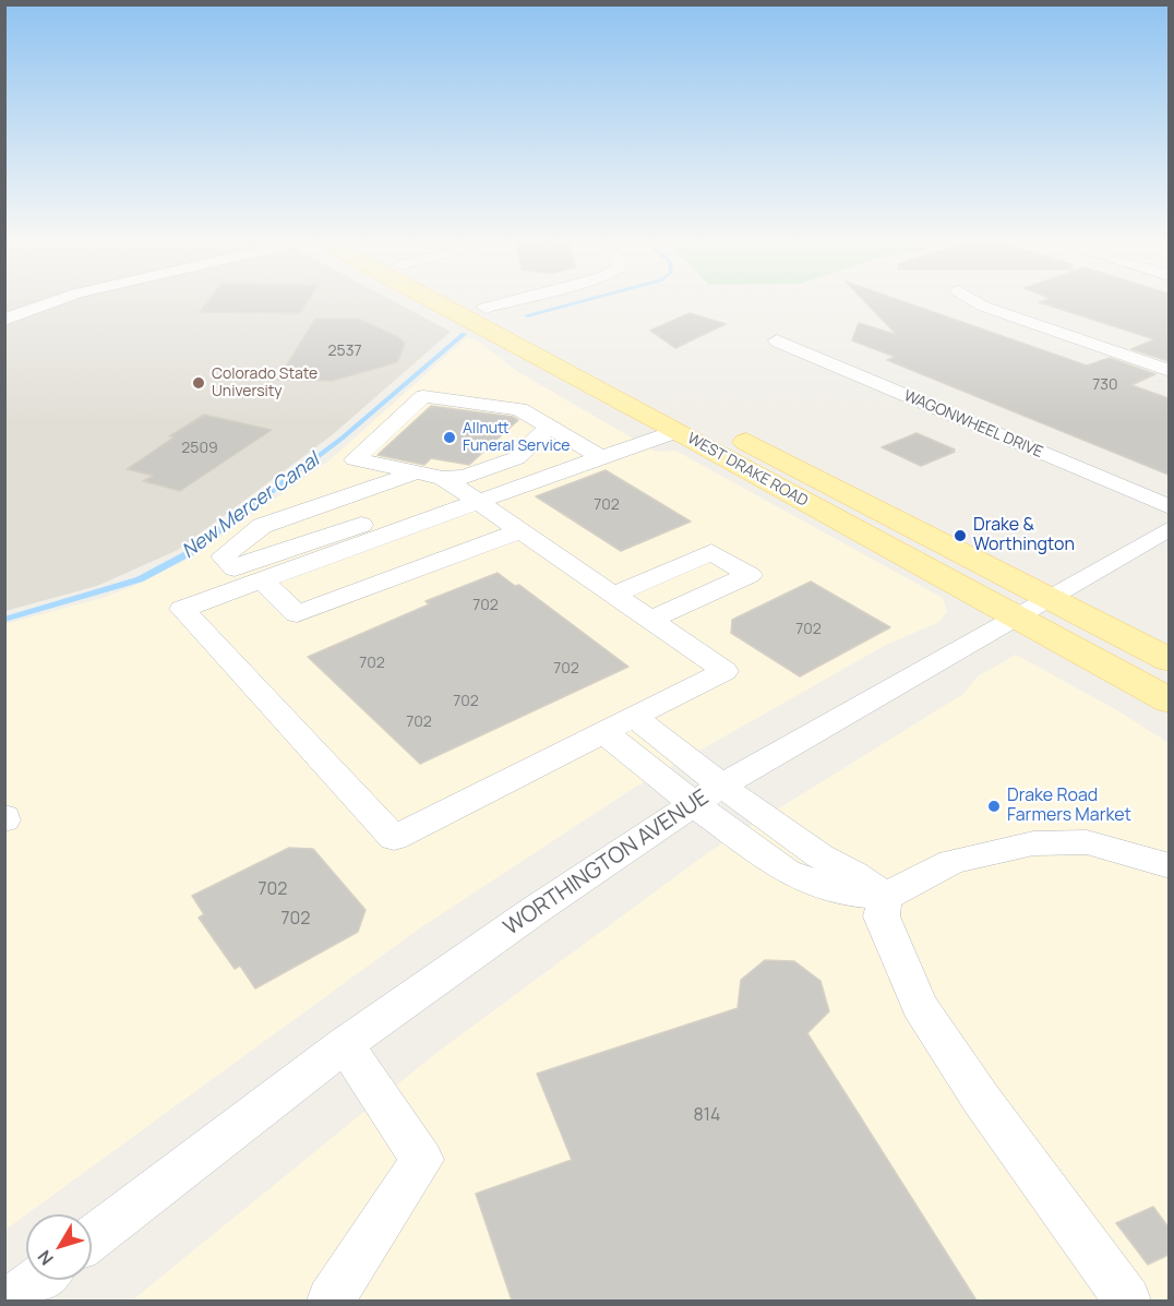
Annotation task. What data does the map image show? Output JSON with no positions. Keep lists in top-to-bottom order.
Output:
{
  "streets": {
    "main road": ["WEST DRAKE ROAD"],
    "street": ["WAGONWHEEL DRIVE", "WORTHINGTON AVENUE"]
  },
  "crossings": [
    ["WEST DRAKE ROAD", "WORTHINGTON AVENUE"]
  ],
  "water": ["New Mercer Canal"],
  "places": [
    "Colorado State University",
    "Allnutt Funeral Service",
    "Drake & Worthington",
    "Drake Road Farmers Market"
  ],
  "house_numbers": [
    "2537",
    "730",
    "2509",
    "702",
    "702",
    "702",
    "702",
    "702",
    "702",
    "702",
    "702",
    "702",
    "814"
  ],
  "north": "bottom left"
}
